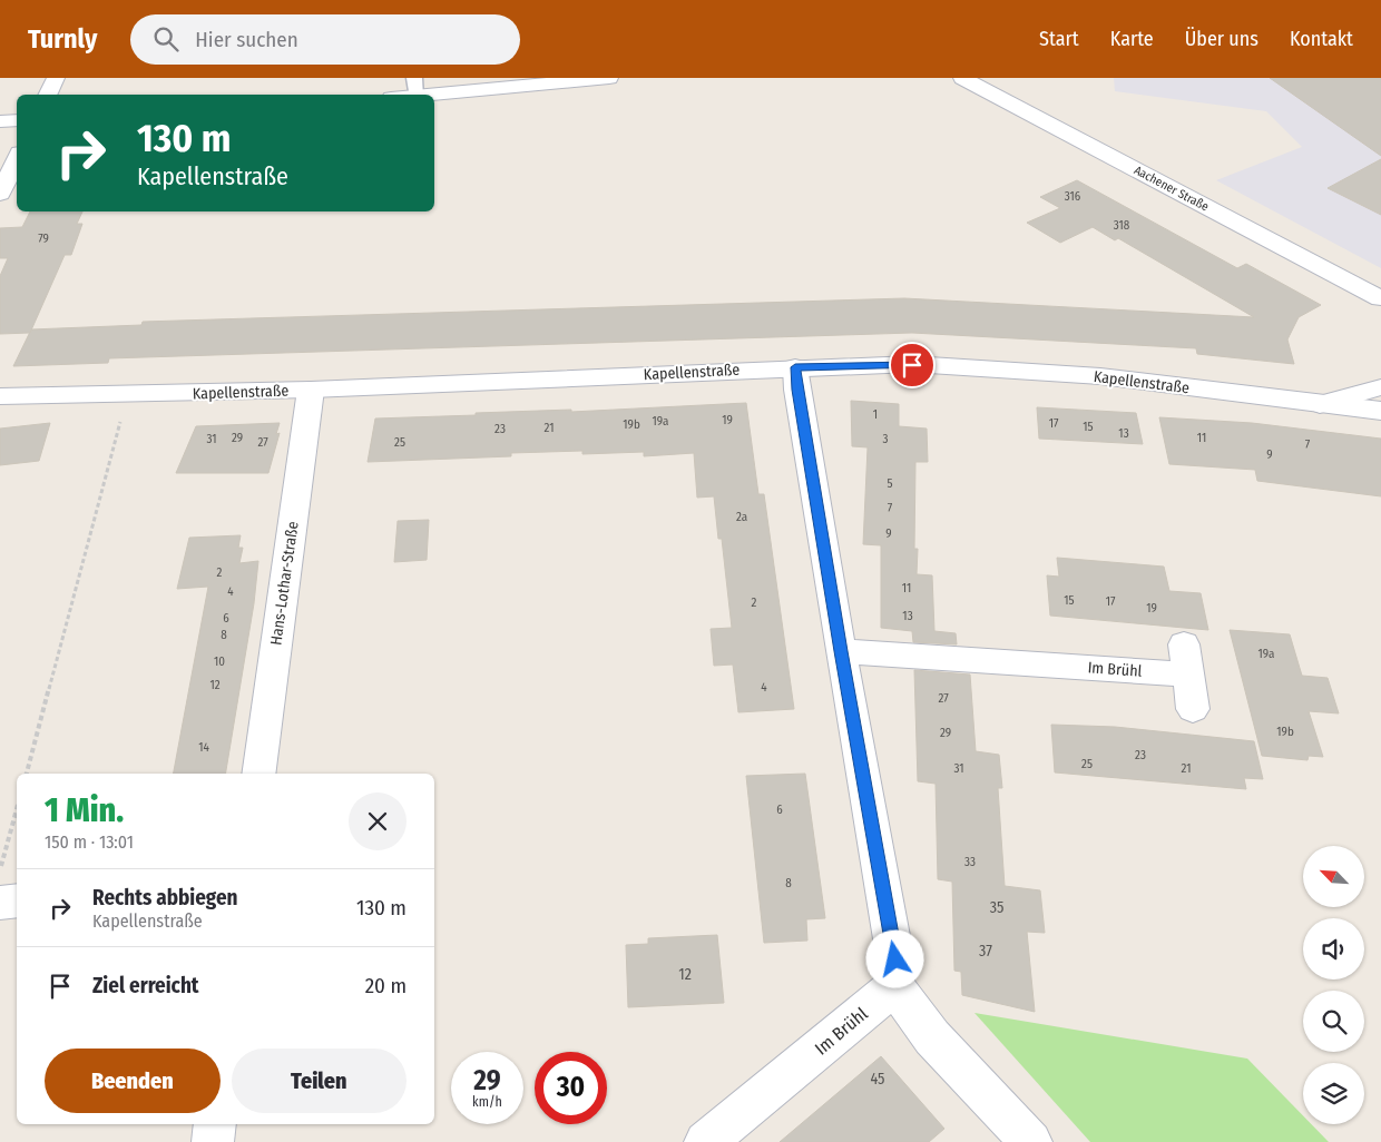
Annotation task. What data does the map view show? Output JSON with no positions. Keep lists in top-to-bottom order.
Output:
{
  "streets": {
    "street": [
      "Aachener Straße",
      "Kapellenstraße",
      "Hans-Lothar-Straße",
      "Im Brühl"
    ]
  },
  "crossings": [
    ["Kapellenstraße", "Hans-Lothar-Straße"]
  ],
  "house_numbers": [
    "316",
    "318",
    "79",
    "1",
    "19",
    "19a",
    "17",
    "19b",
    "15",
    "21",
    "23",
    "13",
    "29",
    "11",
    "31",
    "3",
    "27",
    "25",
    "7",
    "9",
    "5",
    "7",
    "2a",
    "9",
    "2",
    "11",
    "4",
    "15",
    "17",
    "2",
    "19",
    "13",
    "6",
    "8",
    "19a",
    "10",
    "12",
    "4",
    "27",
    "19b",
    "29",
    "14",
    "23",
    "25",
    "31",
    "21",
    "6",
    "33",
    "8",
    "35",
    "37",
    "12",
    "45"
  ],
  "north": "top left",
  "page": {
    "header": "Turnly",
    "search": "Hier suchen",
    "nav": [
      "Start",
      "Karte",
      "Über uns",
      "Kontakt"
    ],
    "turn": ["130 m", "Kapellenstraße"],
    "heading": ["1 Min.", "150 m · 13:01"],
    "list": [
      {
        "name": "Rechts abbiegen",
        "note": "Kapellenstraße",
        "value": "130 m"
      },
      {
        "name": "Ziel erreicht",
        "value": "20 m"
      }
    ],
    "buttons": ["Beenden", "Teilen"],
    "speed": "29 km/h",
    "limit": "30"
  }
}
